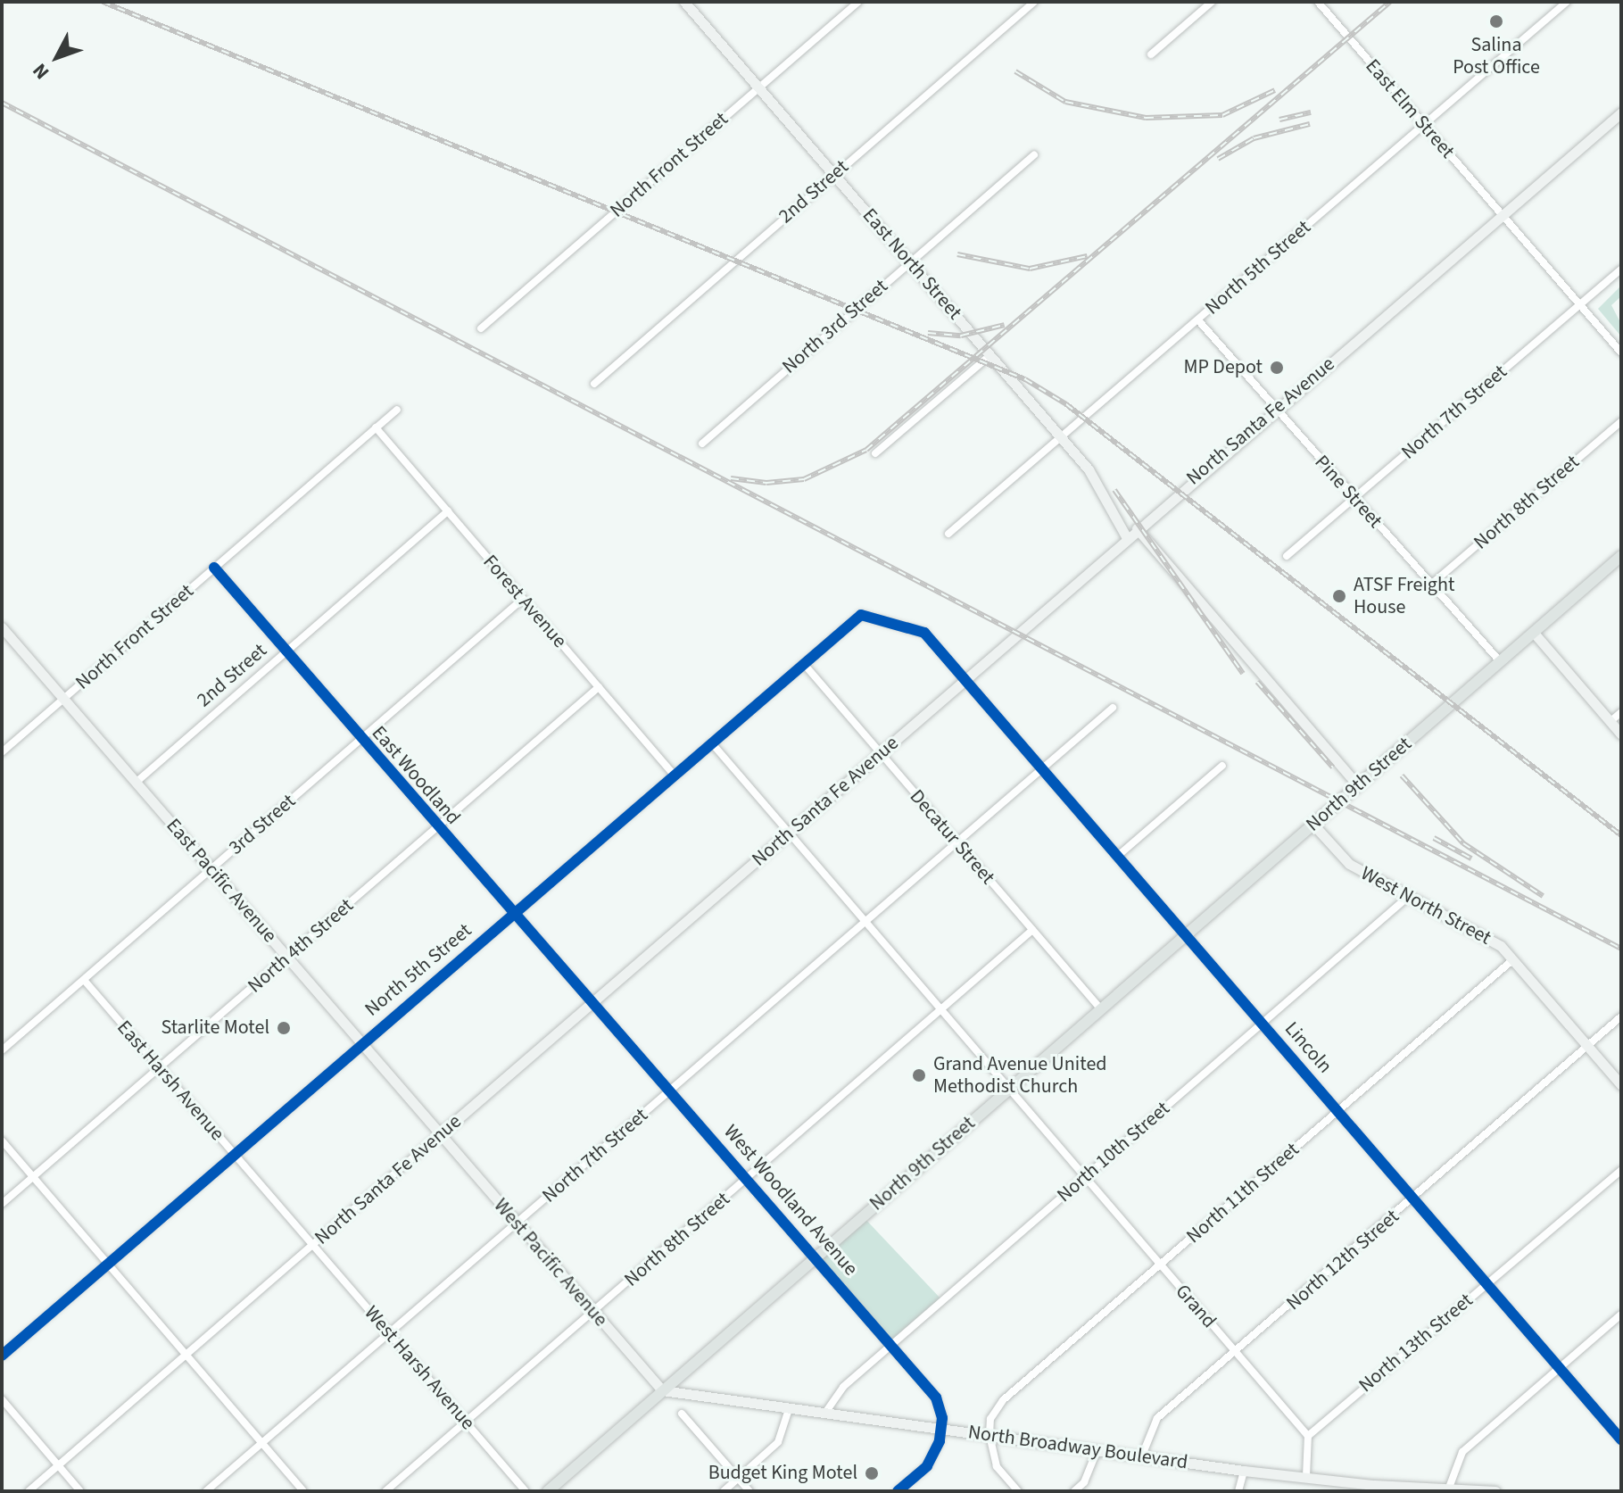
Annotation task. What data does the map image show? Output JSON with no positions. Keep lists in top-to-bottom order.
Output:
{
  "streets": {
    "main road": [
      "East North Street",
      "North Santa Fe Avenue",
      "North 9th Street",
      "East Pacific Avenue",
      "West North Street",
      "West Pacific Avenue",
      "North Broadway Boulevard"
    ],
    "street": [
      "East Elm Street",
      "North Front Street",
      "2nd Street",
      "North 5th Street",
      "North 3rd Street",
      "North 7th Street",
      "Pine Street",
      "North 8th Street",
      "Forest Avenue",
      "East Woodland",
      "3rd Street",
      "Decatur Street",
      "North 4th Street",
      "Lincoln",
      "East Harsh Avenue",
      "North 10th Street",
      "North 11th Street",
      "West Woodland Avenue",
      "North 12th Street",
      "Grand",
      "North 13th Street",
      "West Harsh Avenue"
    ]
  },
  "crossings": [
    ["East Elm Street", "North 5th Street"],
    ["East Elm Street", "North 7th Street"],
    ["East Elm Street", "North Santa Fe Avenue"],
    ["North Front Street", "East North Street"],
    ["North Front Street", "Forest Avenue"],
    ["North Front Street", "East Woodland"],
    ["North Front Street", "East Pacific Avenue"],
    ["2nd Street", "East North Street"],
    ["2nd Street", "Forest Avenue"],
    ["2nd Street", "East Woodland"],
    ["2nd Street", "East Pacific Avenue"],
    ["East North Street", "North 5th Street"],
    ["East North Street", "North 3rd Street"],
    ["East North Street", "North Santa Fe Avenue"],
    ["North 5th Street", "Pine Street"],
    ["North 5th Street", "Forest Avenue"],
    ["North 5th Street", "East Woodland"],
    ["North 5th Street", "Decatur Street"],
    ["North 5th Street", "East Pacific Avenue"],
    ["North 5th Street", "Lincoln"],
    ["North 5th Street", "East Harsh Avenue"],
    ["North 7th Street", "Pine Street"],
    ["North 7th Street", "Decatur Street"],
    ["North 7th Street", "Lincoln"],
    ["North 7th Street", "West Woodland Avenue"],
    ["North 7th Street", "West Pacific Avenue"],
    ["North 7th Street", "West Harsh Avenue"],
    ["North Santa Fe Avenue", "Pine Street"],
    ["North Santa Fe Avenue", "East Woodland"],
    ["North Santa Fe Avenue", "Decatur Street"],
    ["North Santa Fe Avenue", "East Pacific Avenue"],
    ["North Santa Fe Avenue", "Lincoln"],
    ["North Santa Fe Avenue", "East Harsh Avenue"],
    ["North Santa Fe Avenue", "West Woodland Avenue"],
    ["North Santa Fe Avenue", "West Pacific Avenue"],
    ["North Santa Fe Avenue", "West Harsh Avenue"],
    ["Pine Street", "North 8th Street"],
    ["Pine Street", "North 9th Street"],
    ["North 8th Street", "Decatur Street"],
    ["North 8th Street", "West Woodland Avenue"],
    ["North 8th Street", "West Pacific Avenue"],
    ["North 8th Street", "West Harsh Avenue"],
    ["Forest Avenue", "3rd Street"],
    ["Forest Avenue", "North 4th Street"],
    ["East Woodland", "3rd Street"],
    ["East Woodland", "North 4th Street"],
    ["East Woodland", "West Woodland Avenue"],
    ["North 9th Street", "Decatur Street"],
    ["North 9th Street", "West North Street"],
    ["North 9th Street", "Lincoln"],
    ["North 9th Street", "West Woodland Avenue"],
    ["North 9th Street", "West Pacific Avenue"],
    ["North 9th Street", "Grand"],
    ["North 9th Street", "North Broadway Boulevard"],
    ["3rd Street", "East Pacific Avenue"],
    ["3rd Street", "East Harsh Avenue"],
    ["East Pacific Avenue", "North 4th Street"],
    ["East Pacific Avenue", "West Pacific Avenue"],
    ["West North Street", "North 10th Street"],
    ["West North Street", "North 11th Street"],
    ["West North Street", "North 12th Street"],
    ["North 4th Street", "East Harsh Avenue"],
    ["Lincoln", "North 10th Street"],
    ["Lincoln", "North 11th Street"],
    ["Lincoln", "North 12th Street"],
    ["Lincoln", "North 13th Street"],
    ["East Harsh Avenue", "West Harsh Avenue"],
    ["North 10th Street", "West Woodland Avenue"],
    ["North 10th Street", "Grand"],
    ["North 10th Street", "North Broadway Boulevard"],
    ["North 11th Street", "Grand"],
    ["North 11th Street", "North Broadway Boulevard"],
    ["West Woodland Avenue", "North Broadway Boulevard"],
    ["North 12th Street", "Grand"],
    ["North 12th Street", "North Broadway Boulevard"],
    ["West Pacific Avenue", "North Broadway Boulevard"],
    ["Grand", "North 13th Street"]
  ],
  "places": [
    "Salina Post Office",
    "MP Depot",
    "ATSF Freight House",
    "Starlite Motel",
    "Grand Avenue United Methodist Church",
    "Budget King Motel"
  ],
  "north": "bottom left"
}
